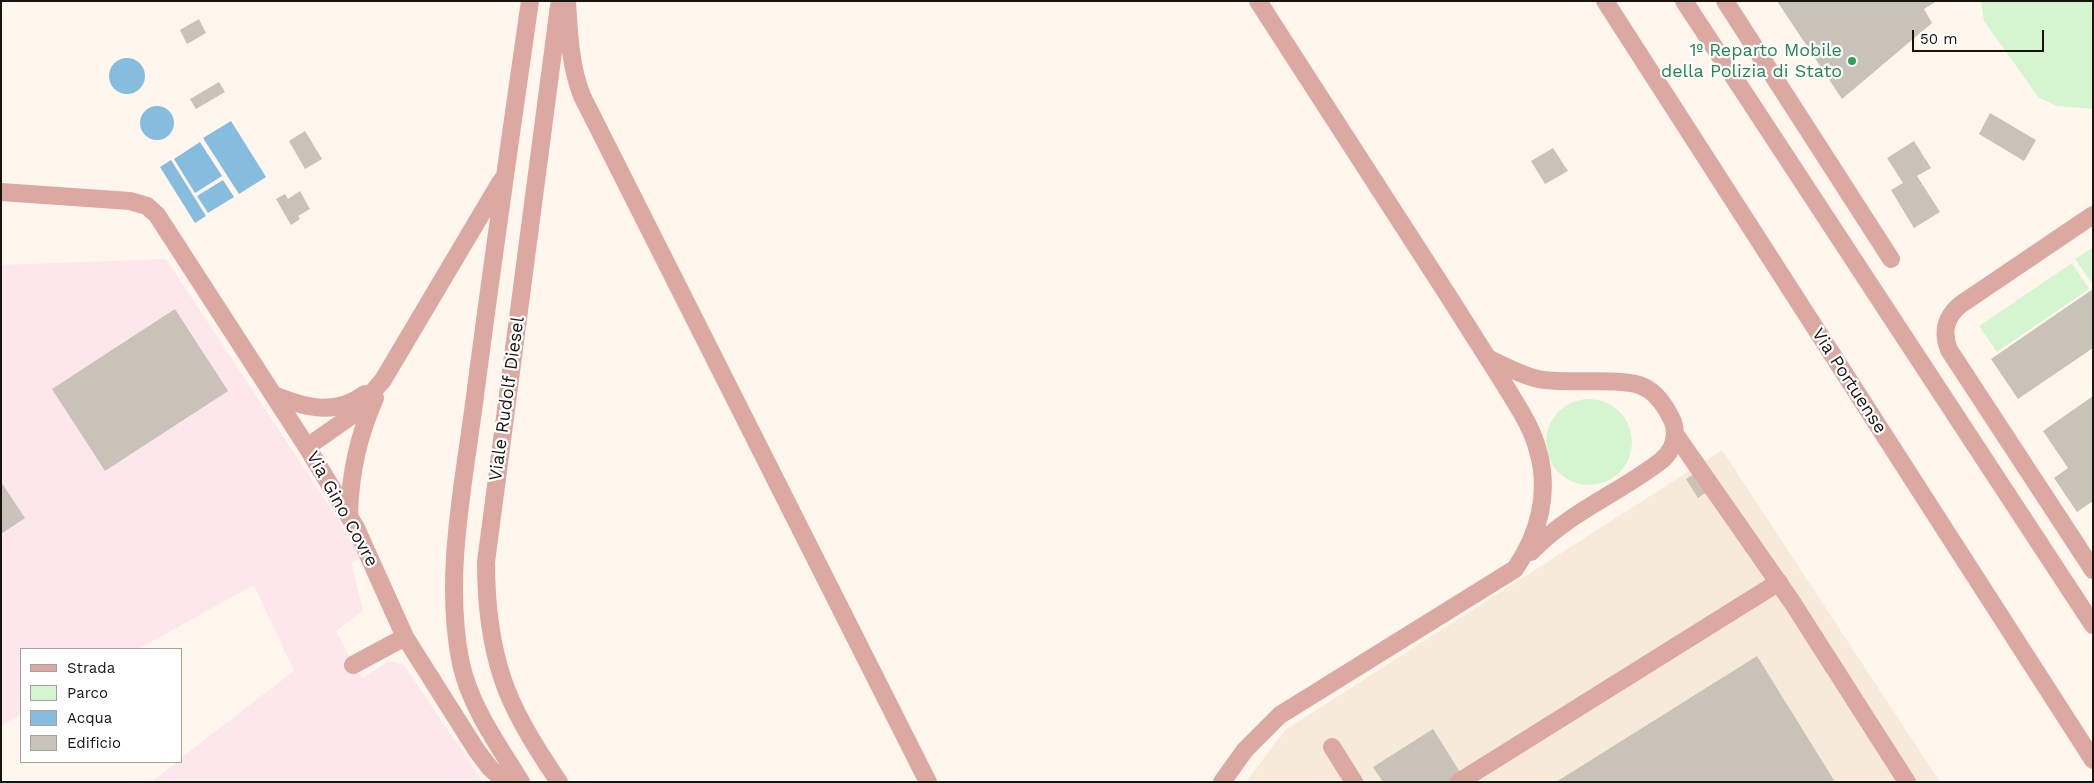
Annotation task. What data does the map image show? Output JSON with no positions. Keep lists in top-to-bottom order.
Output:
{
  "streets": {
    "street": ["Via Portuense", "Viale Rudolf Diesel", "Via Gino Covre"]
  },
  "places": ["1º Reparto Mobile della Polizia di Stato"],
  "legend": [
    "Strada",
    "Parco",
    "Acqua",
    "Edificio"
  ],
  "scale_bar": "50 m"
}
